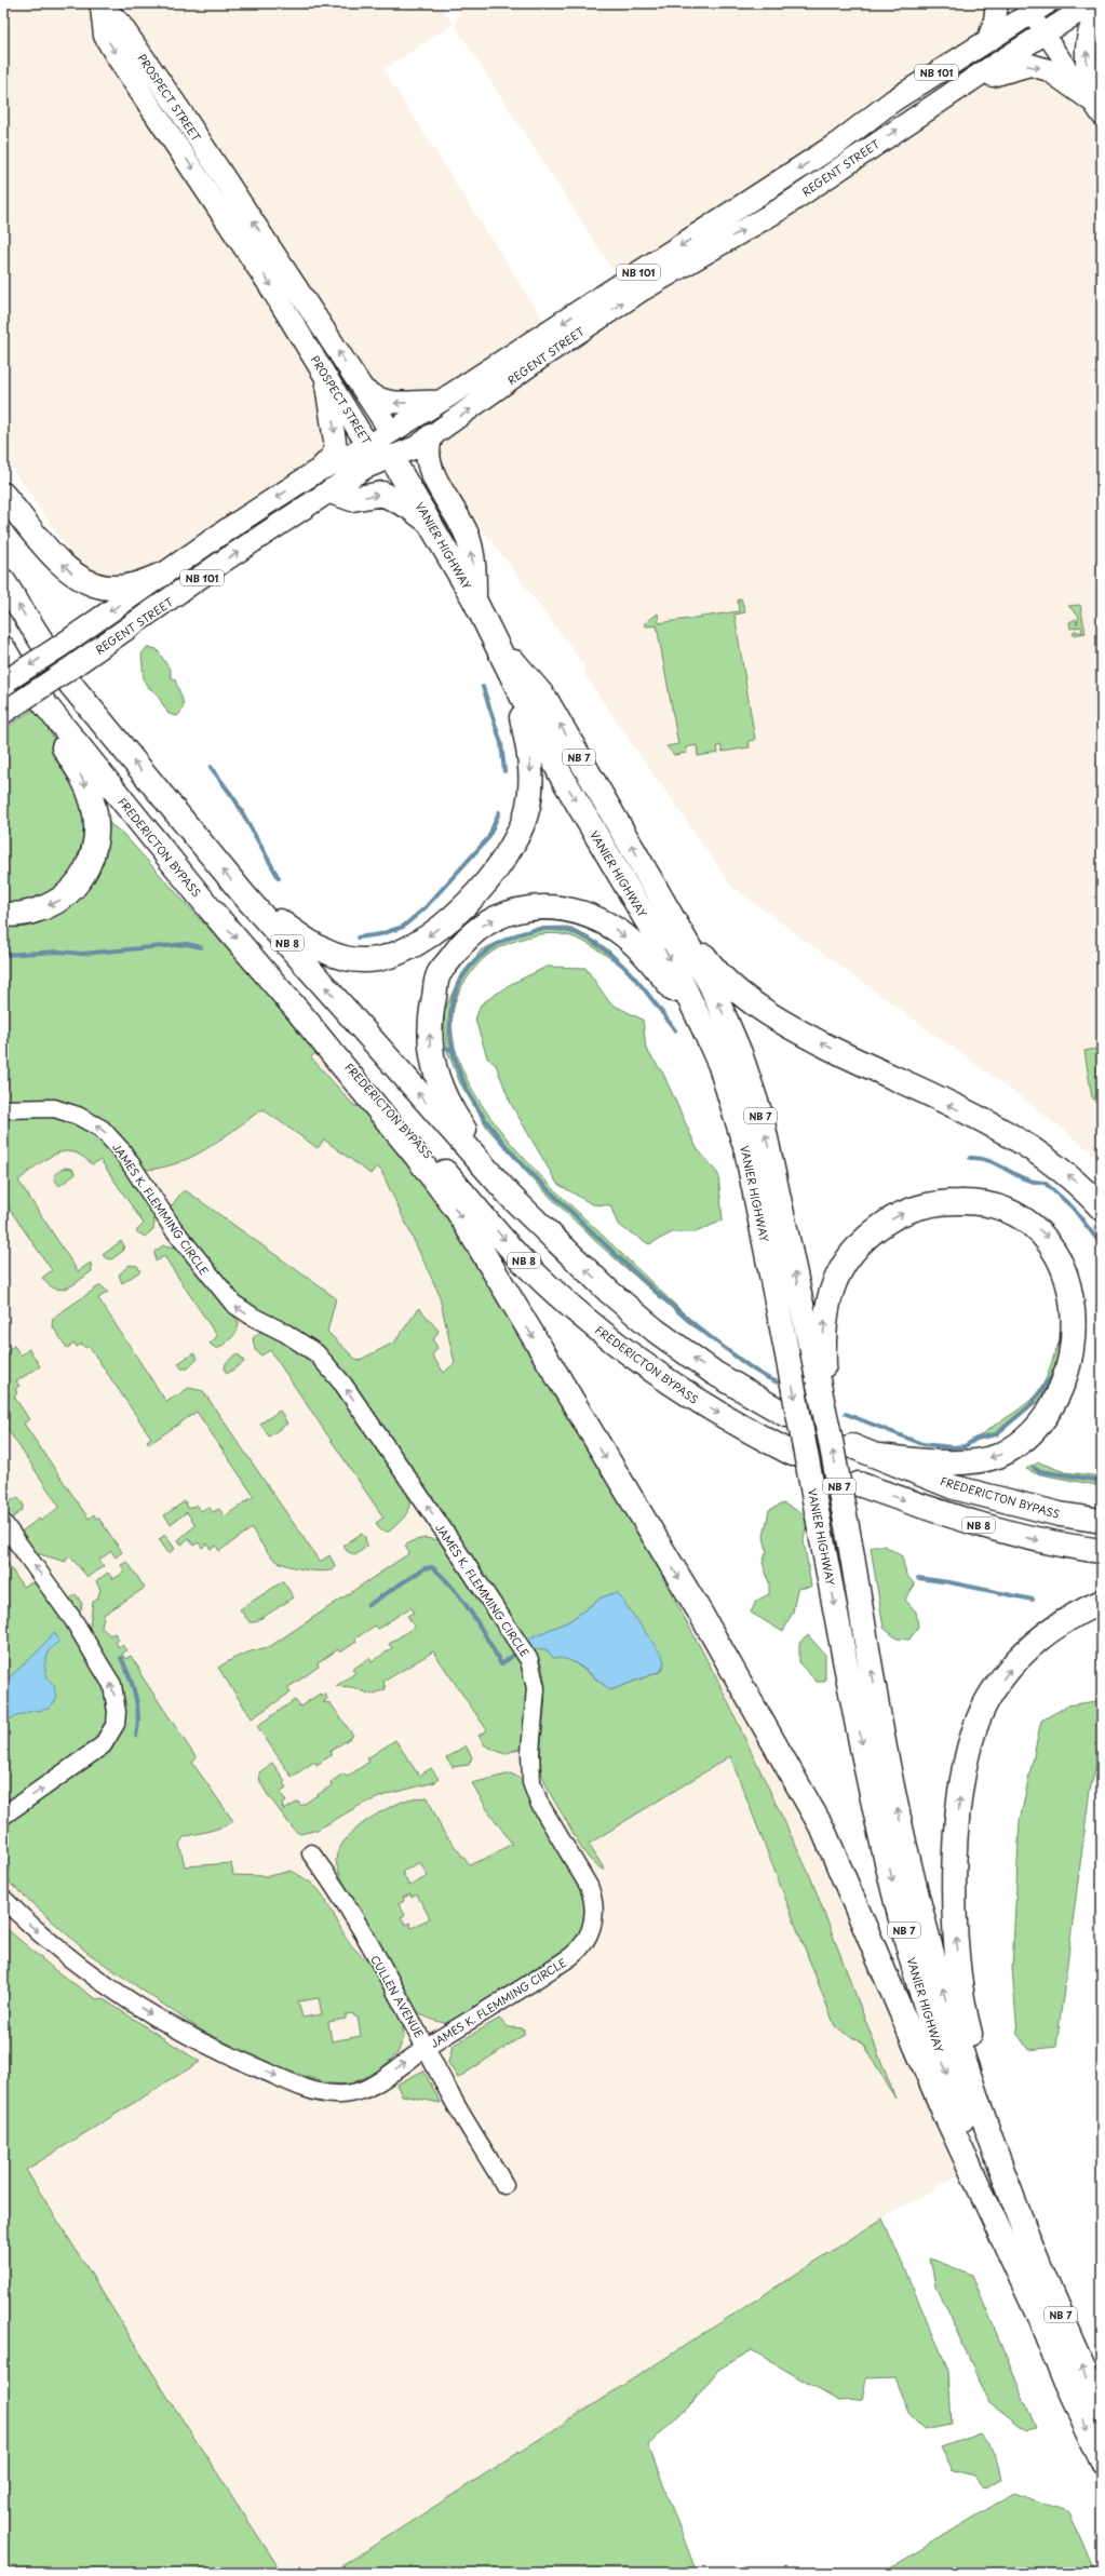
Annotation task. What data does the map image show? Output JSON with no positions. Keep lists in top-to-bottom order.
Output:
{
  "streets": {
    "highway": [
      "VANIER HIGHWAY",
      "NB 7",
      "FREDERICTON BYPASS",
      "NB 8"
    ],
    "main road": ["NB 101", "PROSPECT STREET", "REGENT STREET"],
    "street": ["JAMES K. FLEMMING CIRCLE", "CULLEN AVENUE"]
  },
  "crossings": [
    ["PROSPECT STREET", "REGENT STREET"],
    ["PROSPECT STREET", "VANIER HIGHWAY"],
    ["REGENT STREET", "VANIER HIGHWAY"],
    ["REGENT STREET", "FREDERICTON BYPASS"],
    ["REGENT STREET", "NB 8"],
    ["JAMES K. FLEMMING CIRCLE", "CULLEN AVENUE"]
  ]
}
